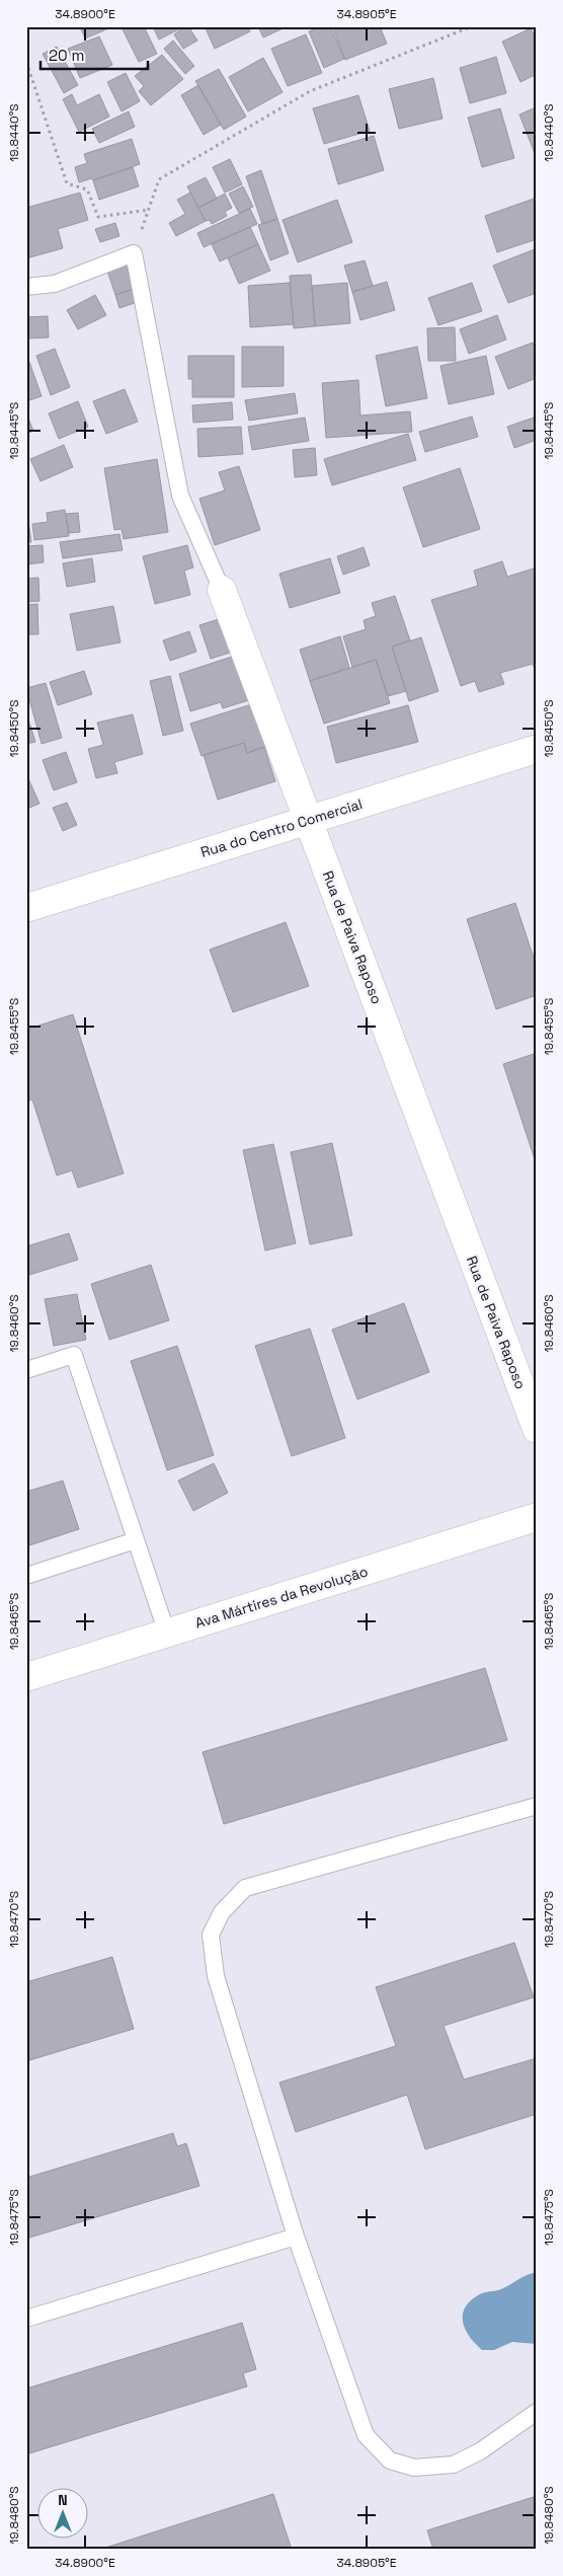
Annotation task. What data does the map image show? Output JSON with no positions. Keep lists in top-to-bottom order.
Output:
{
  "streets": {
    "street": ["Rua do Centro Comercial", "Rua de Paiva Raposo", "Ava Mártires da Revolução"]
  },
  "crossings": [
    ["Rua do Centro Comercial", "Rua de Paiva Raposo"]
  ],
  "scale_bar": "20 m",
  "north": "top",
  "coordinates": [
    "34.8900°E",
    "34.8905°E",
    "19.8440°S",
    "19.8445°S",
    "19.8450°S",
    "19.8455°S",
    "19.8460°S",
    "19.8465°S",
    "19.8470°S",
    "19.8475°S",
    "19.8480°S"
  ]
}
